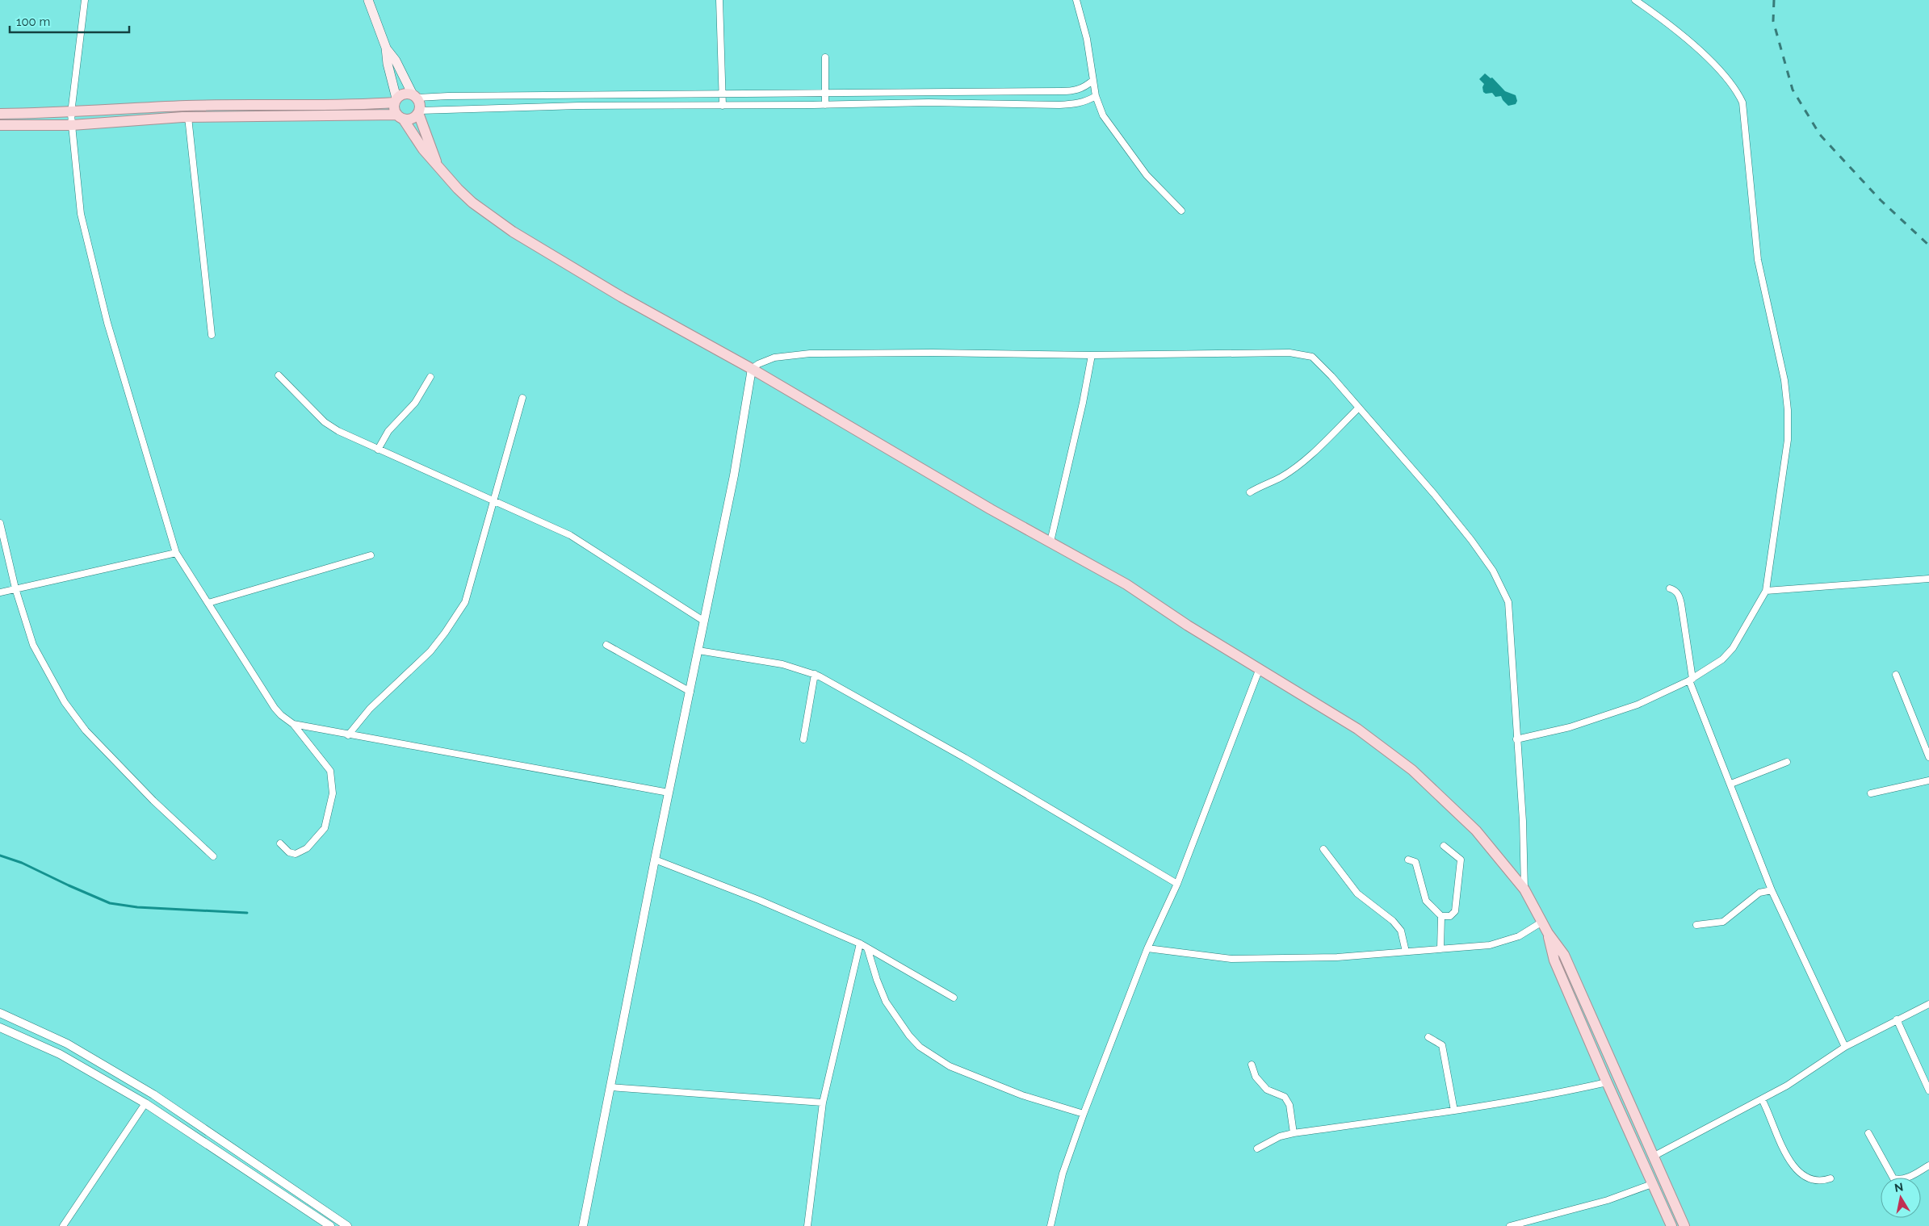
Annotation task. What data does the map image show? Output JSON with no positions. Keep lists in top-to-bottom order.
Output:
{
  "scale_bar": "100 m",
  "north": "top"
}
